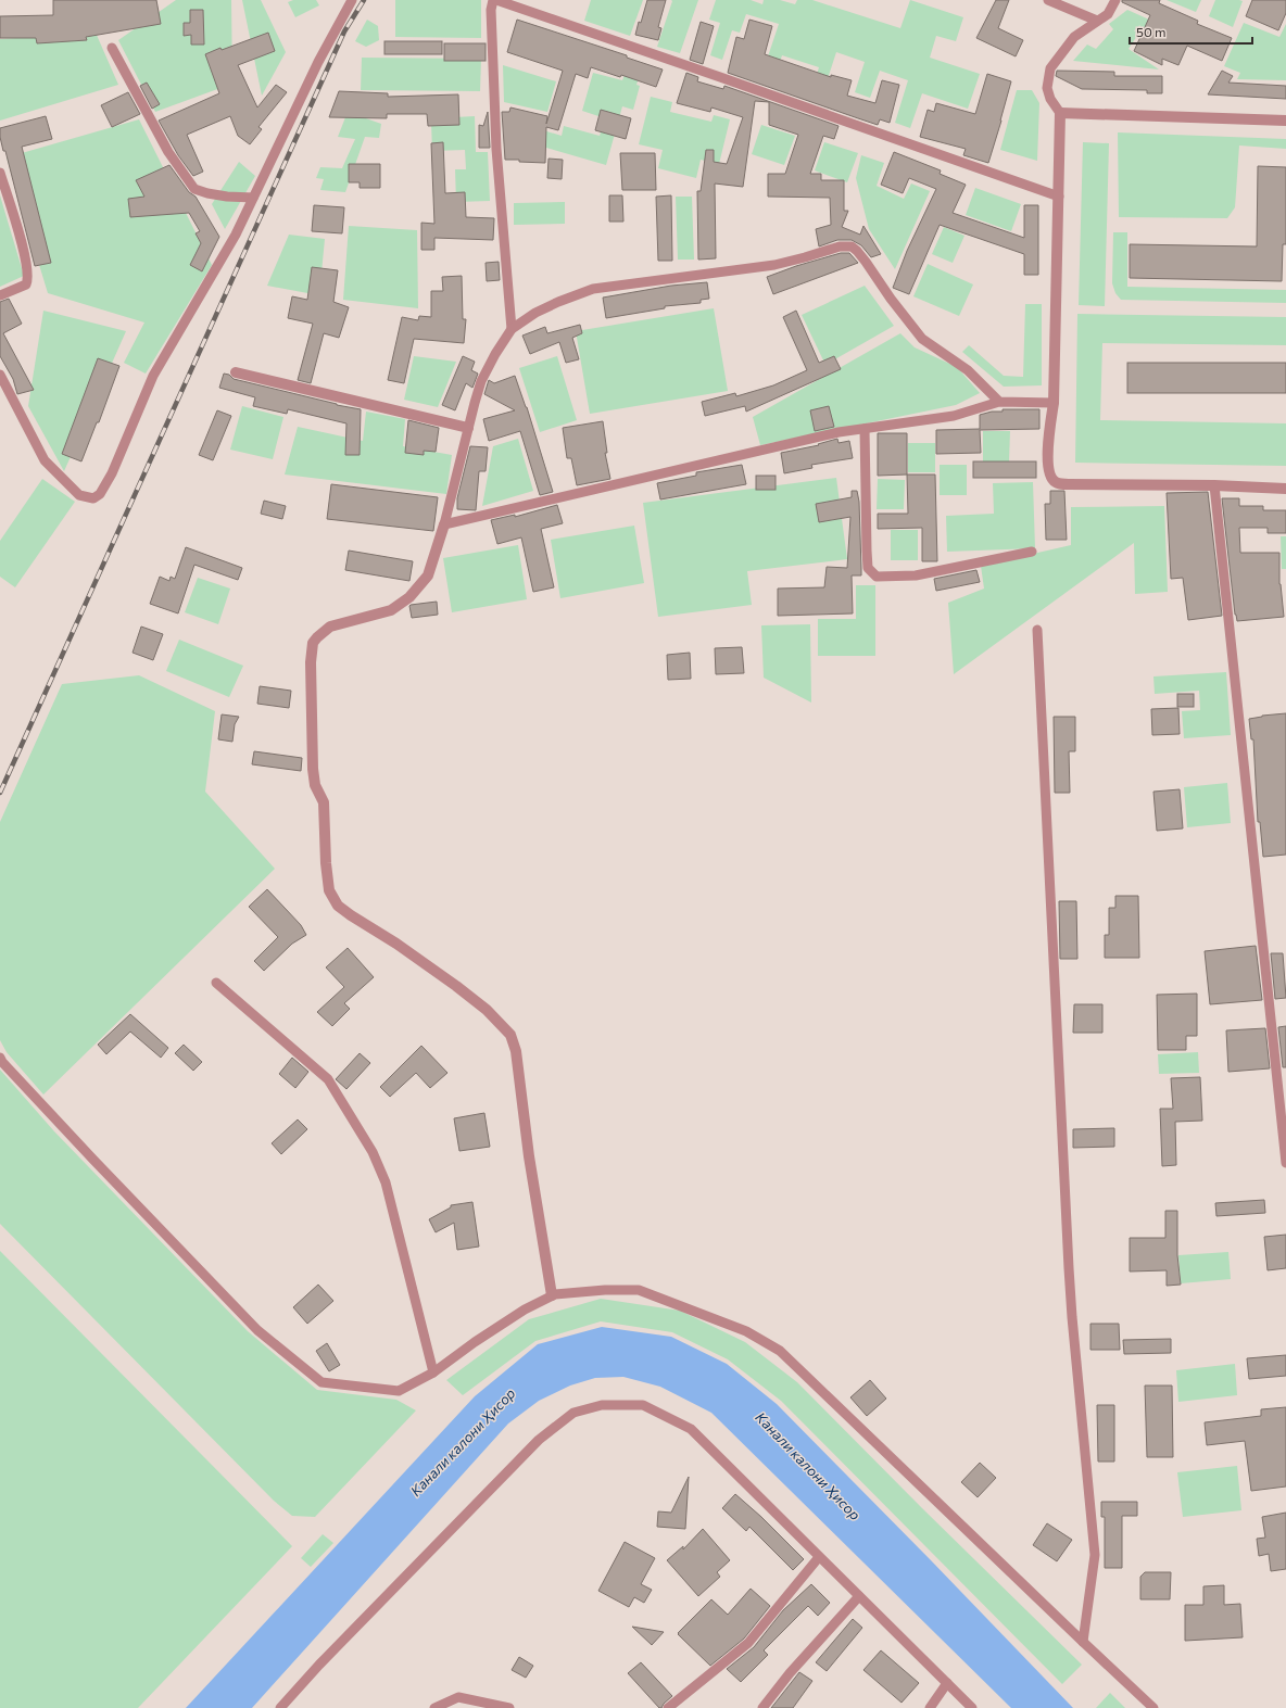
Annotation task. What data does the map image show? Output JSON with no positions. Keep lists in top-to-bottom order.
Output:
{
  "water": ["Канали калони Ҳисор"],
  "scale_bar": "50 m"
}
